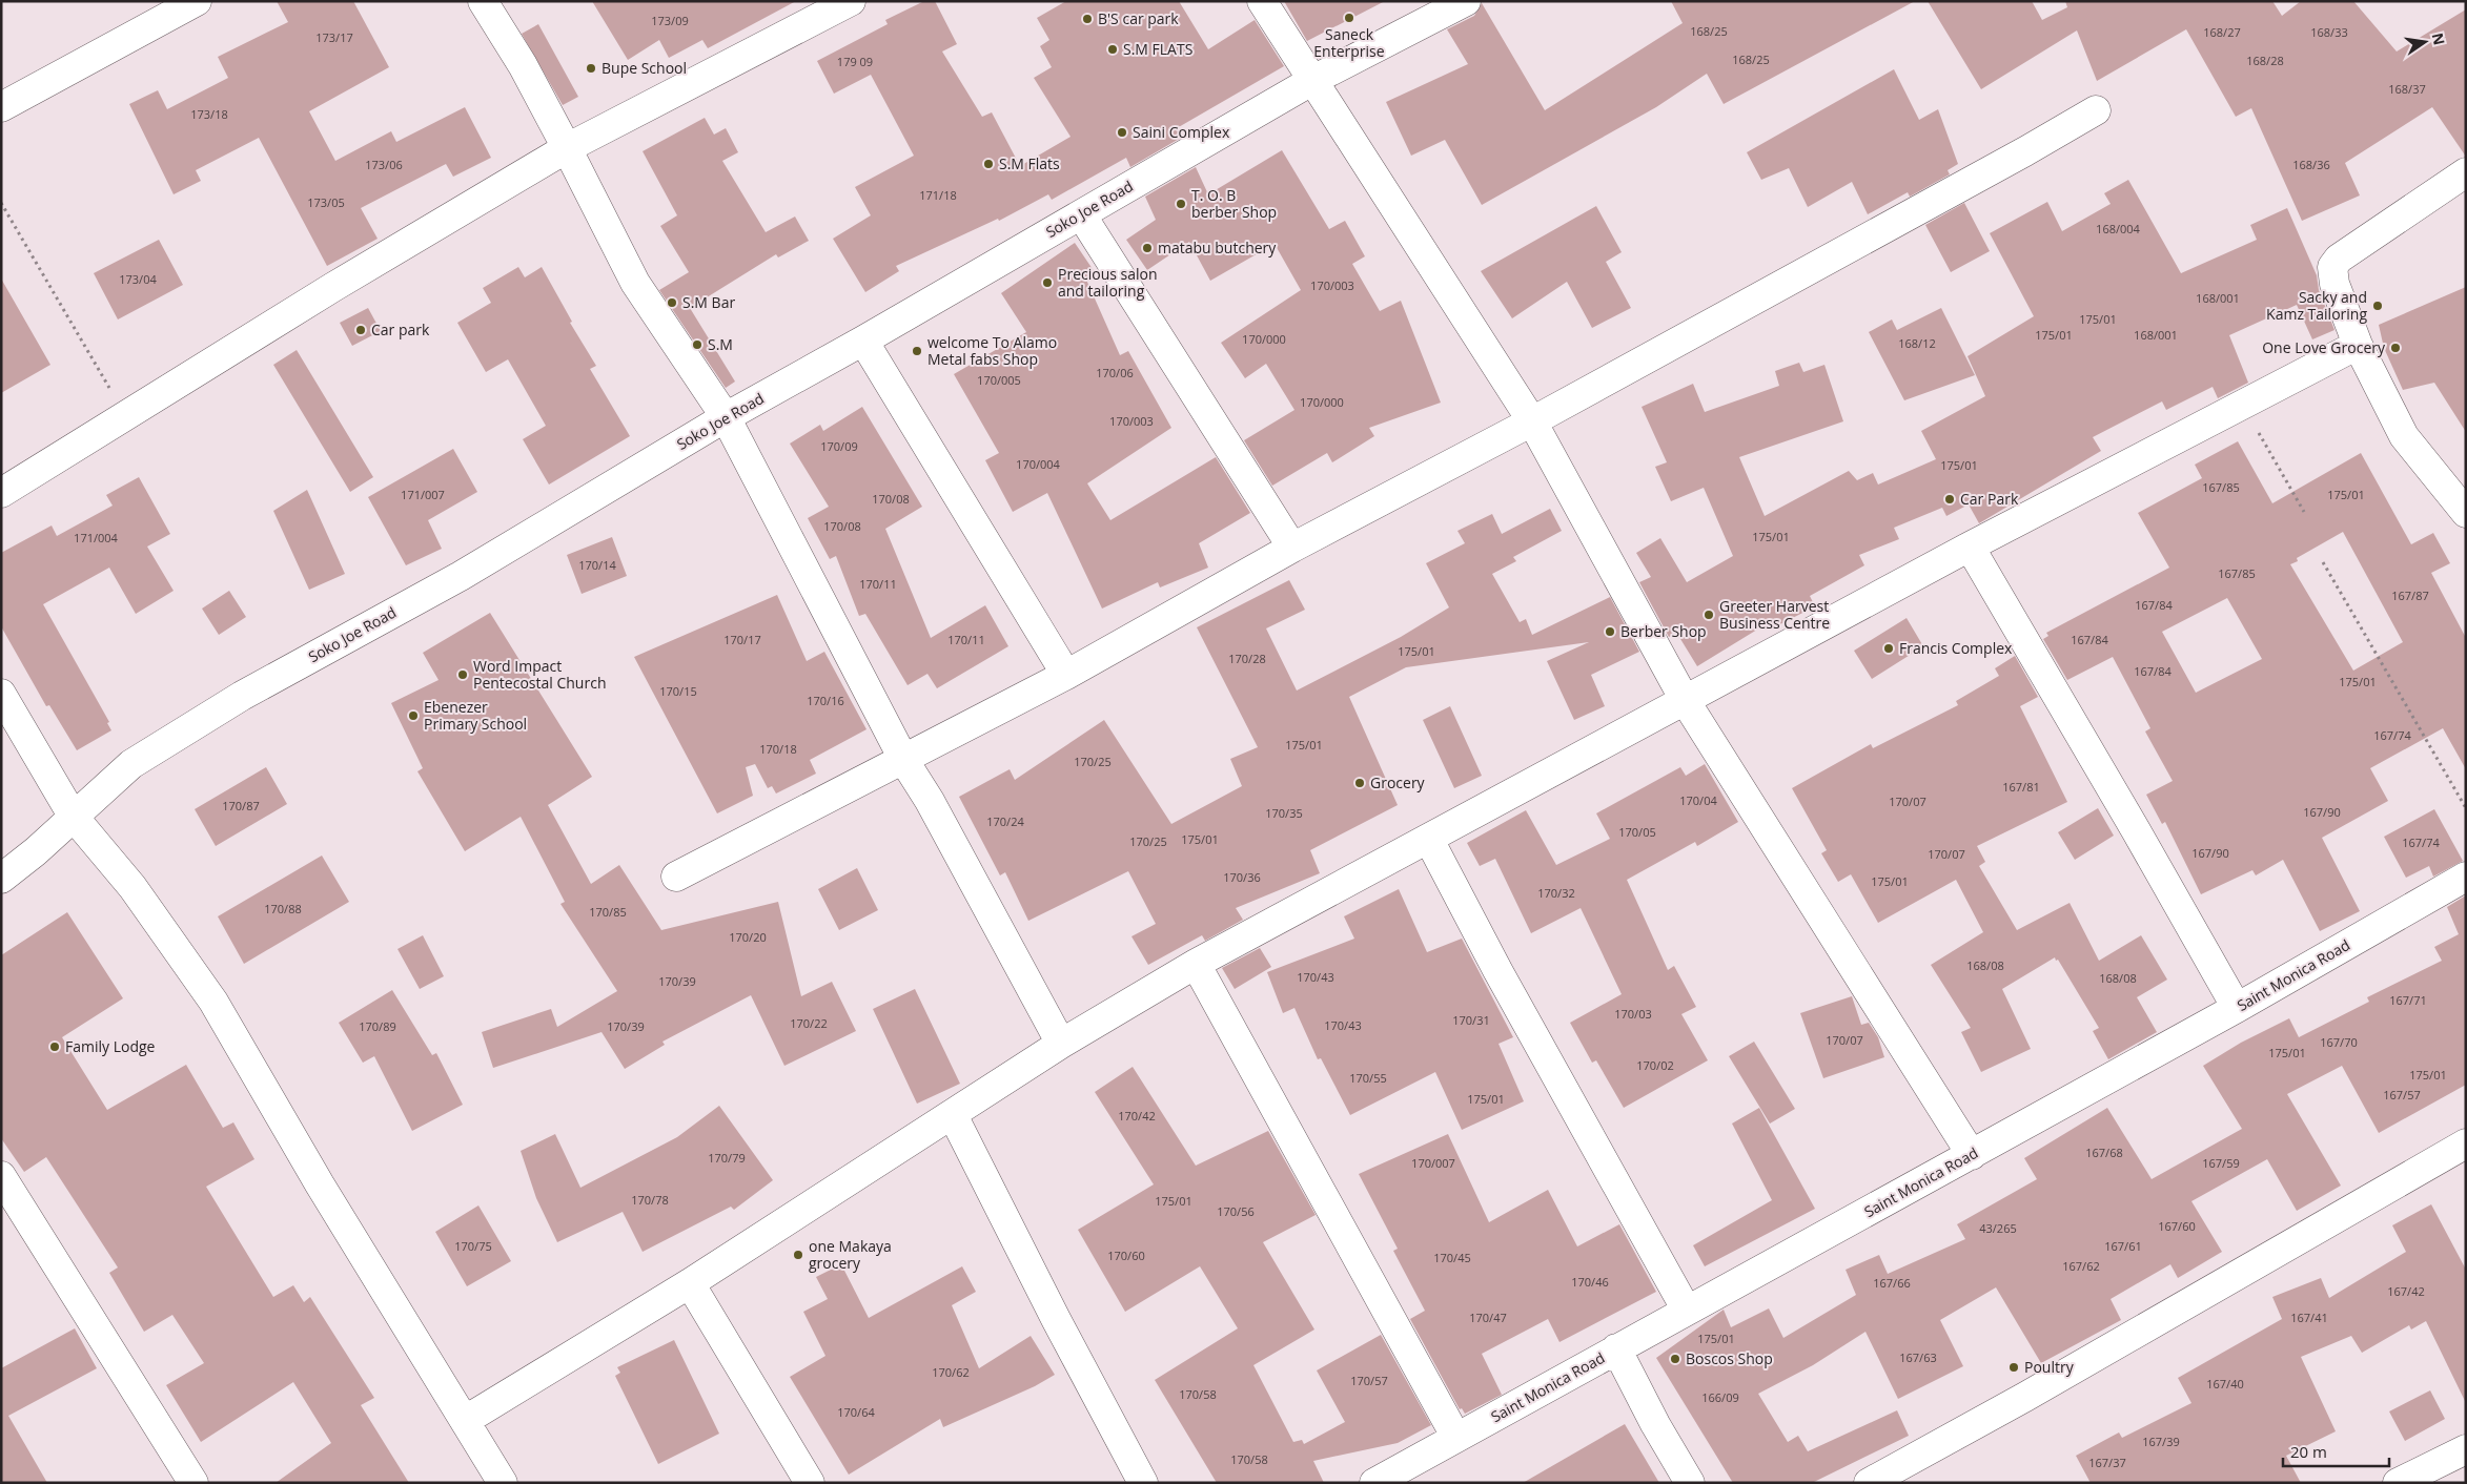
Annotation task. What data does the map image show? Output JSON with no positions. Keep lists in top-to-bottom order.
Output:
{
  "streets": {
    "street": ["Soko Joe Road", "Saint Monica Road"]
  },
  "places": [
    "Saneck Enterprise",
    "B'S car park",
    "S.M FLATS",
    "Bupe School",
    "Saini Complex",
    "S.M Flats",
    "T. O. B berber Shop",
    "matabu butchery",
    "Precious salon and tailoring",
    "S.M Bar",
    "Sacky and Kamz Tailoring",
    "Car park",
    "S.M",
    "One Love Grocery",
    "welcome To Alamo Metal fabs Shop",
    "Car Park",
    "Greeter Harvest Business Centre",
    "Berber Shop",
    "Francis Complex",
    "Word Impact Pentecostal Church",
    "Ebenezer Primary School",
    "Grocery",
    "Family Lodge",
    "one Makaya grocery",
    "Boscos Shop",
    "Poultry"
  ],
  "house_numbers": [
    "173/09",
    "168/25",
    "168/27",
    "168/33",
    "173/17",
    "168/25",
    "168/28",
    "179 09",
    "168/37",
    "173/18",
    "173/06",
    "168/36",
    "171/18",
    "173/05",
    "168/004",
    "173/04",
    "170/003",
    "168/001",
    "175/01",
    "175/01",
    "168/001",
    "170/000",
    "168/12",
    "170/06",
    "170/005",
    "170/000",
    "170/003",
    "170/09",
    "170/004",
    "175/01",
    "167/85",
    "171/007",
    "175/01",
    "170/08",
    "170/08",
    "175/01",
    "171/004",
    "170/14",
    "167/85",
    "170/11",
    "167/87",
    "167/84",
    "170/17",
    "170/11",
    "167/84",
    "175/01",
    "170/28",
    "167/84",
    "175/01",
    "170/15",
    "170/16",
    "167/74",
    "175/01",
    "170/18",
    "170/25",
    "167/81",
    "170/04",
    "170/07",
    "170/87",
    "167/90",
    "170/35",
    "170/24",
    "170/05",
    "175/01",
    "170/25",
    "167/74",
    "167/90",
    "170/07",
    "170/36",
    "175/01",
    "170/32",
    "170/88",
    "170/85",
    "170/20",
    "168/08",
    "170/43",
    "168/08",
    "170/39",
    "167/71",
    "170/03",
    "170/31",
    "170/22",
    "170/43",
    "170/89",
    "170/39",
    "170/07",
    "167/70",
    "175/01",
    "170/02",
    "175/01",
    "170/55",
    "167/57",
    "175/01",
    "170/42",
    "167/68",
    "170/79",
    "170/007",
    "167/59",
    "170/78",
    "175/01",
    "170/56",
    "167/60",
    "43/265",
    "170/75",
    "167/61",
    "170/60",
    "170/45",
    "167/62",
    "170/46",
    "167/66",
    "167/42",
    "170/47",
    "167/41",
    "175/01",
    "167/63",
    "170/62",
    "170/57",
    "167/40",
    "170/58",
    "166/09",
    "170/64",
    "167/39",
    "170/58",
    "167/37"
  ],
  "scale_bar": "20 m",
  "north": "right"
}
